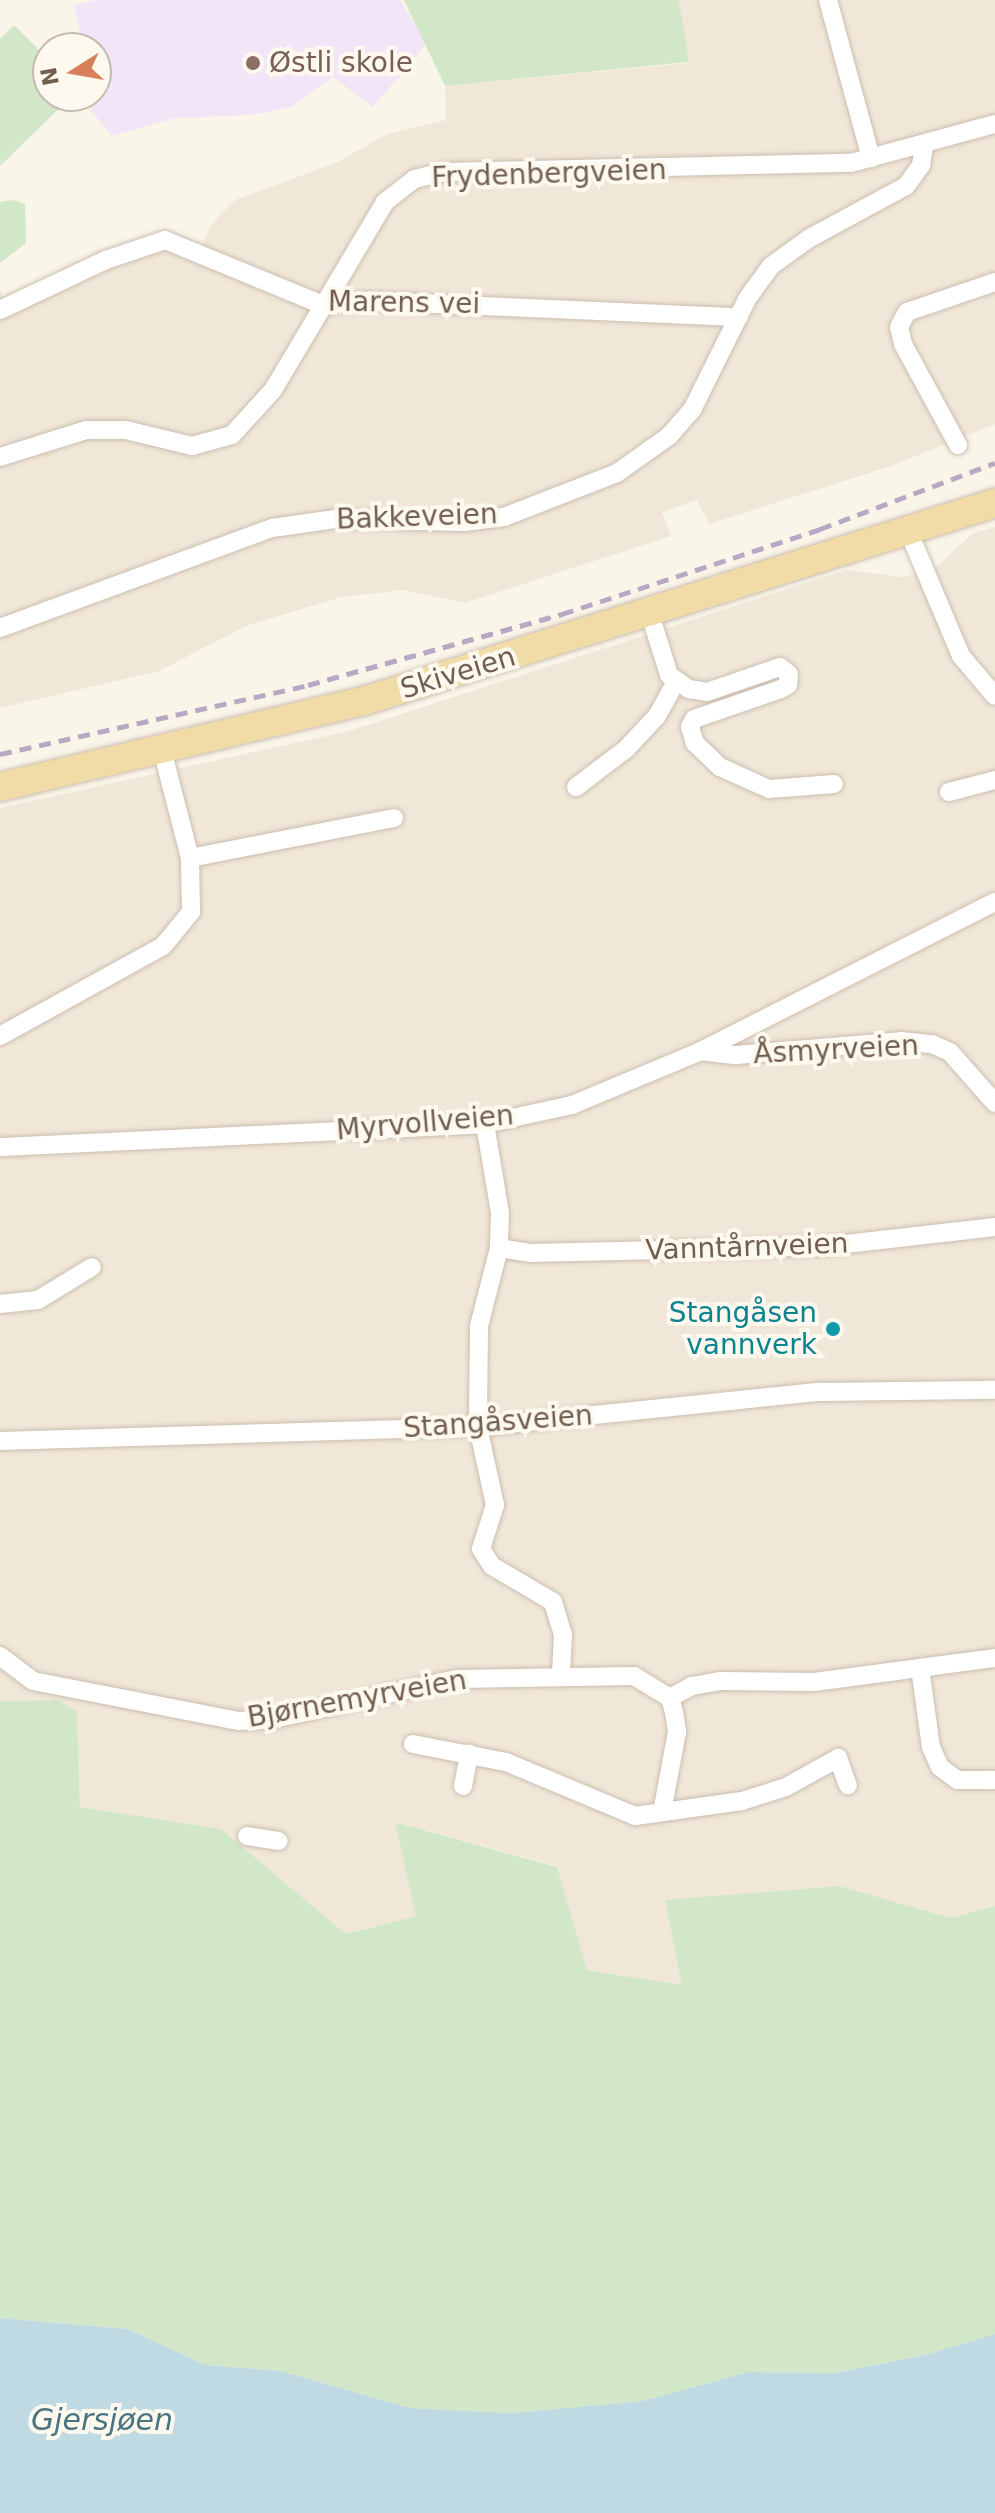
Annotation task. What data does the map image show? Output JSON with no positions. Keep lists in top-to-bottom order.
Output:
{
  "streets": {
    "main road": ["Skiveien"],
    "street": [
      "Frydenbergveien",
      "Marens vei",
      "Bakkeveien",
      "Åsmyrveien",
      "Myrvollveien",
      "Vanntårnveien",
      "Stangåsveien",
      "Bjørnemyrveien"
    ]
  },
  "crossings": [
    ["Frydenbergveien", "Marens vei"],
    ["Frydenbergveien", "Bakkeveien"],
    ["Marens vei", "Bakkeveien"],
    ["Åsmyrveien", "Myrvollveien"]
  ],
  "water": ["Gjersjøen"],
  "places": ["Østli skole", "Stangåsen vannverk"],
  "north": "left"
}
